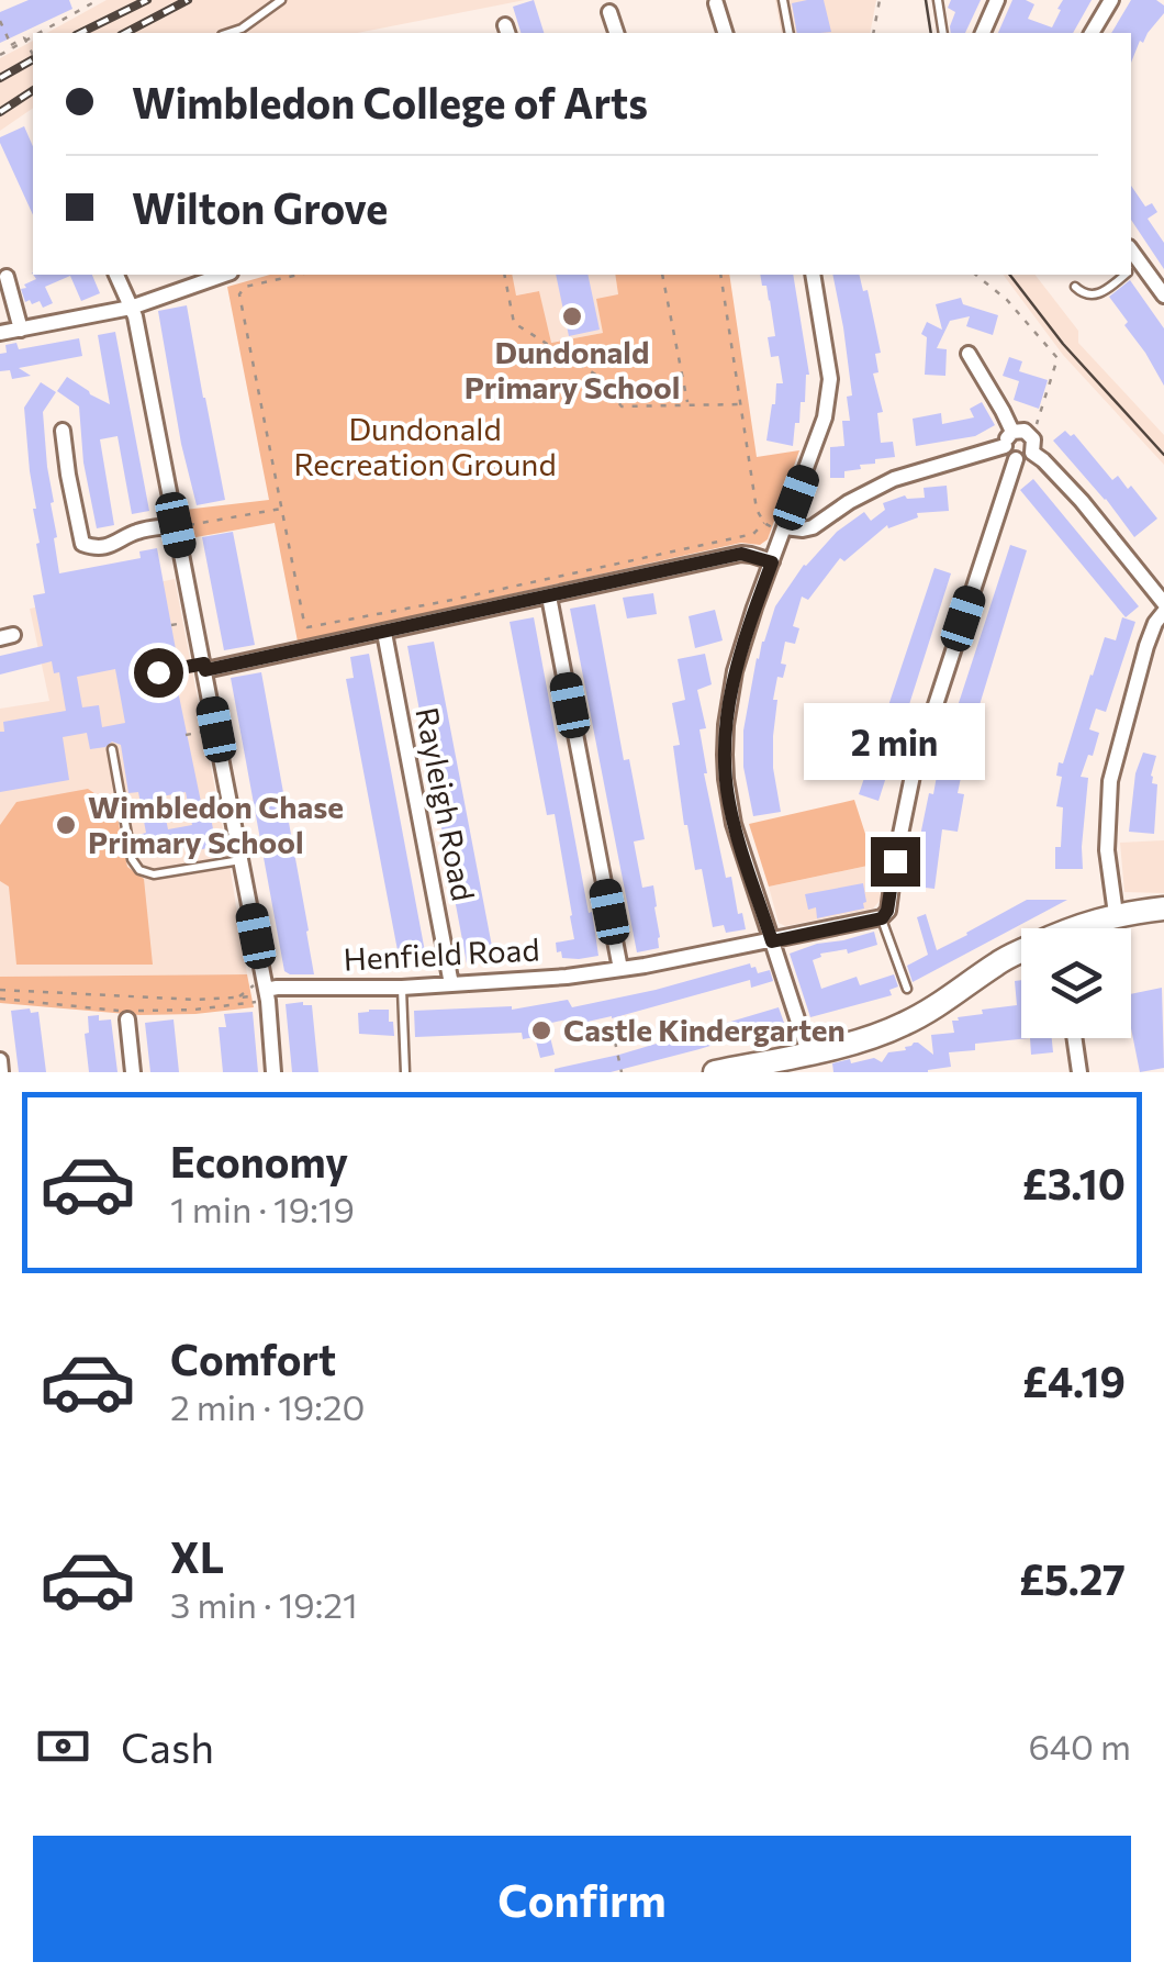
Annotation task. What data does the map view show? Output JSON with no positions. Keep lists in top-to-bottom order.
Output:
{
  "streets": {
    "street": ["Rayleigh Road", "Henfield Road"]
  },
  "crossings": [
    ["Rayleigh Road", "Henfield Road"]
  ],
  "parks": ["Dundonald Recreation Ground"],
  "places": ["Dundonald Primary School", "Wimbledon Chase Primary School", "Castle Kindergarten"],
  "page": {
    "banner": ["Wimbledon College of Arts", "Wilton Grove"],
    "bubble": "2 min",
    "list": [
      {
        "name": "Economy",
        "note": "1 min · 19:19",
        "value": "£3.10"
      },
      {
        "name": "Comfort",
        "note": "2 min · 19:20",
        "value": "£4.19"
      },
      {
        "name": "XL",
        "note": "3 min · 19:21",
        "value": "£5.27"
      }
    ],
    "pay": ["Cash", "640 m"],
    "buttons": "Confirm"
  }
}
